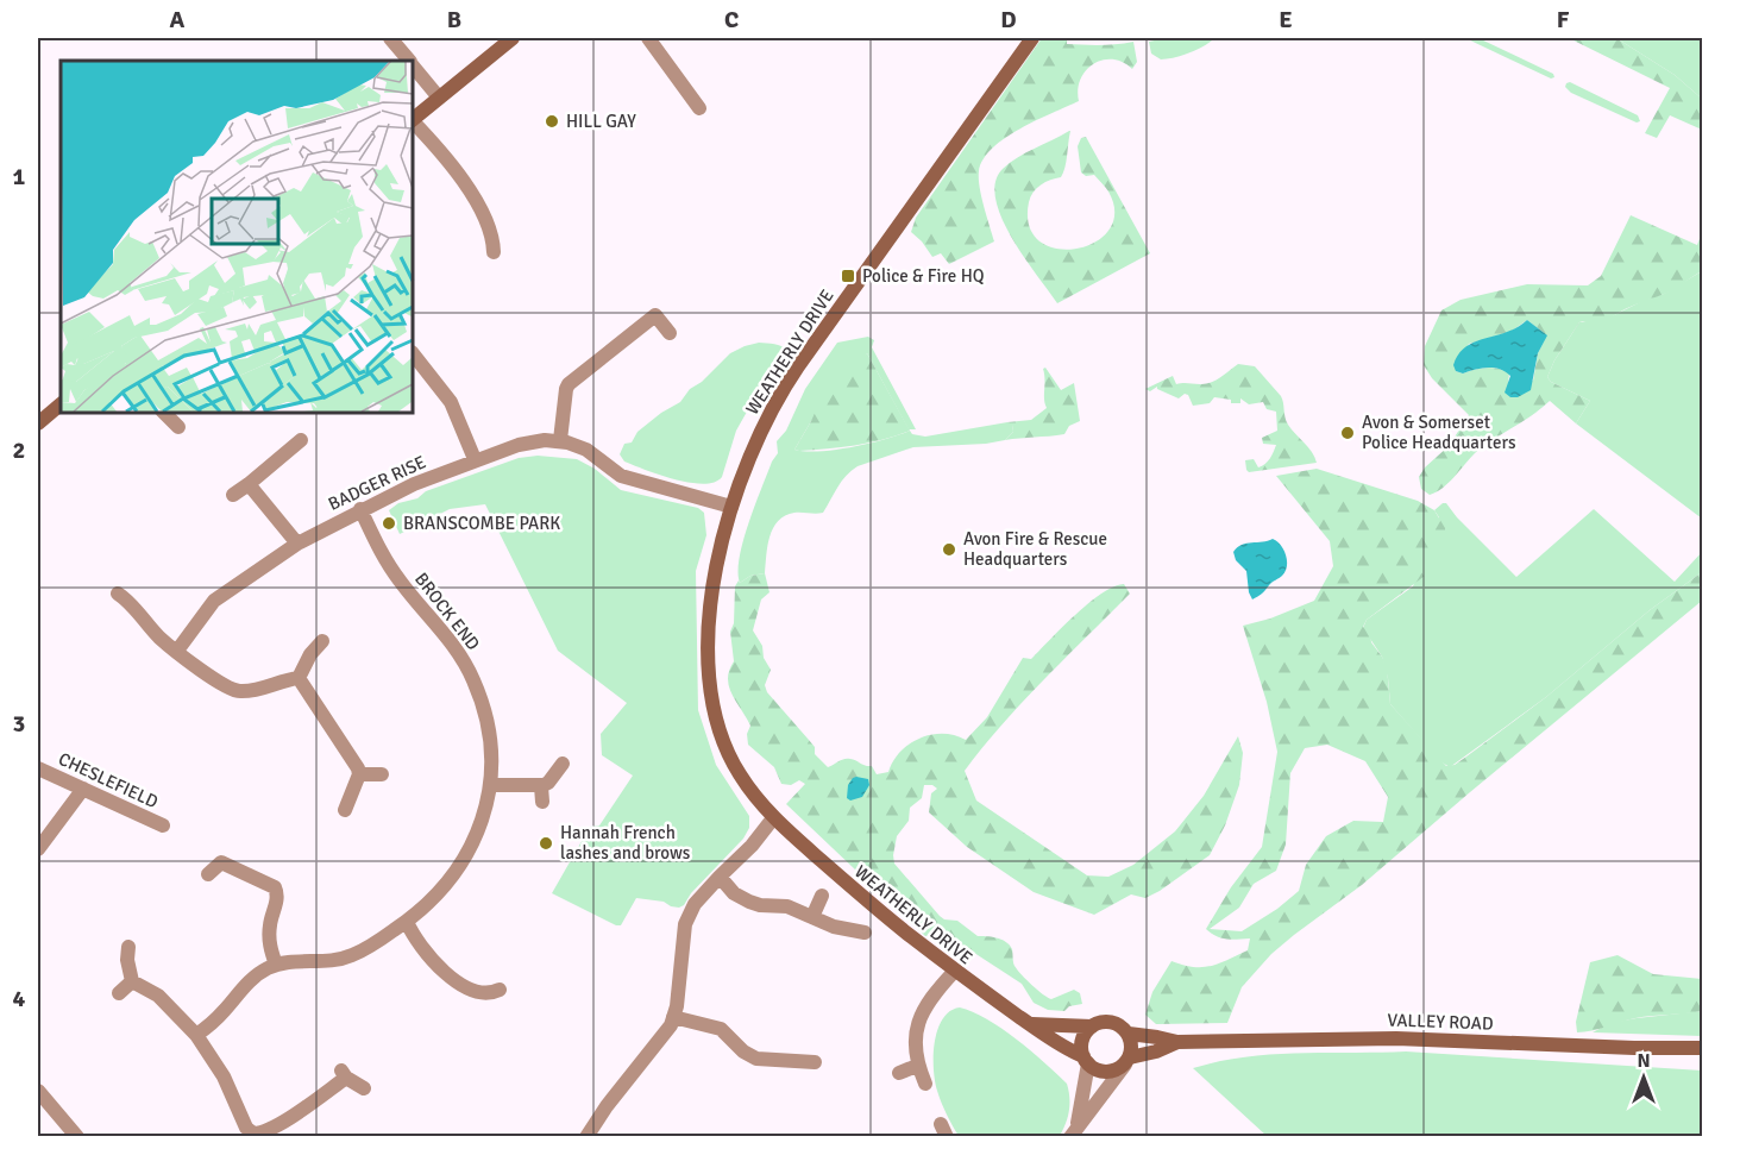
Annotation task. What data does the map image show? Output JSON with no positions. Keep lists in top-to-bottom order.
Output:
{
  "streets": {
    "street": [
      "WEATHERLY DRIVE",
      "BADGER RISE",
      "BROCK END",
      "CHESLEFIELD",
      "VALLEY ROAD"
    ]
  },
  "crossings": [
    ["WEATHERLY DRIVE", "BADGER RISE"],
    ["WEATHERLY DRIVE", "VALLEY ROAD"],
    ["BADGER RISE", "BROCK END"]
  ],
  "places": {
    "other": [
      "HILL GAY",
      "Avon & Somerset Police Headquarters",
      "BRANSCOMBE PARK",
      "Avon Fire & Rescue Headquarters",
      "Hannah French lashes and brows"
    ],
    "transit": ["Police & Fire HQ"]
  },
  "north": "top",
  "grid": {
    "columns": [
      "A",
      "B",
      "C",
      "D",
      "E",
      "F"
    ],
    "rows": [
      "1",
      "2",
      "3",
      "4"
    ]
  }
}
